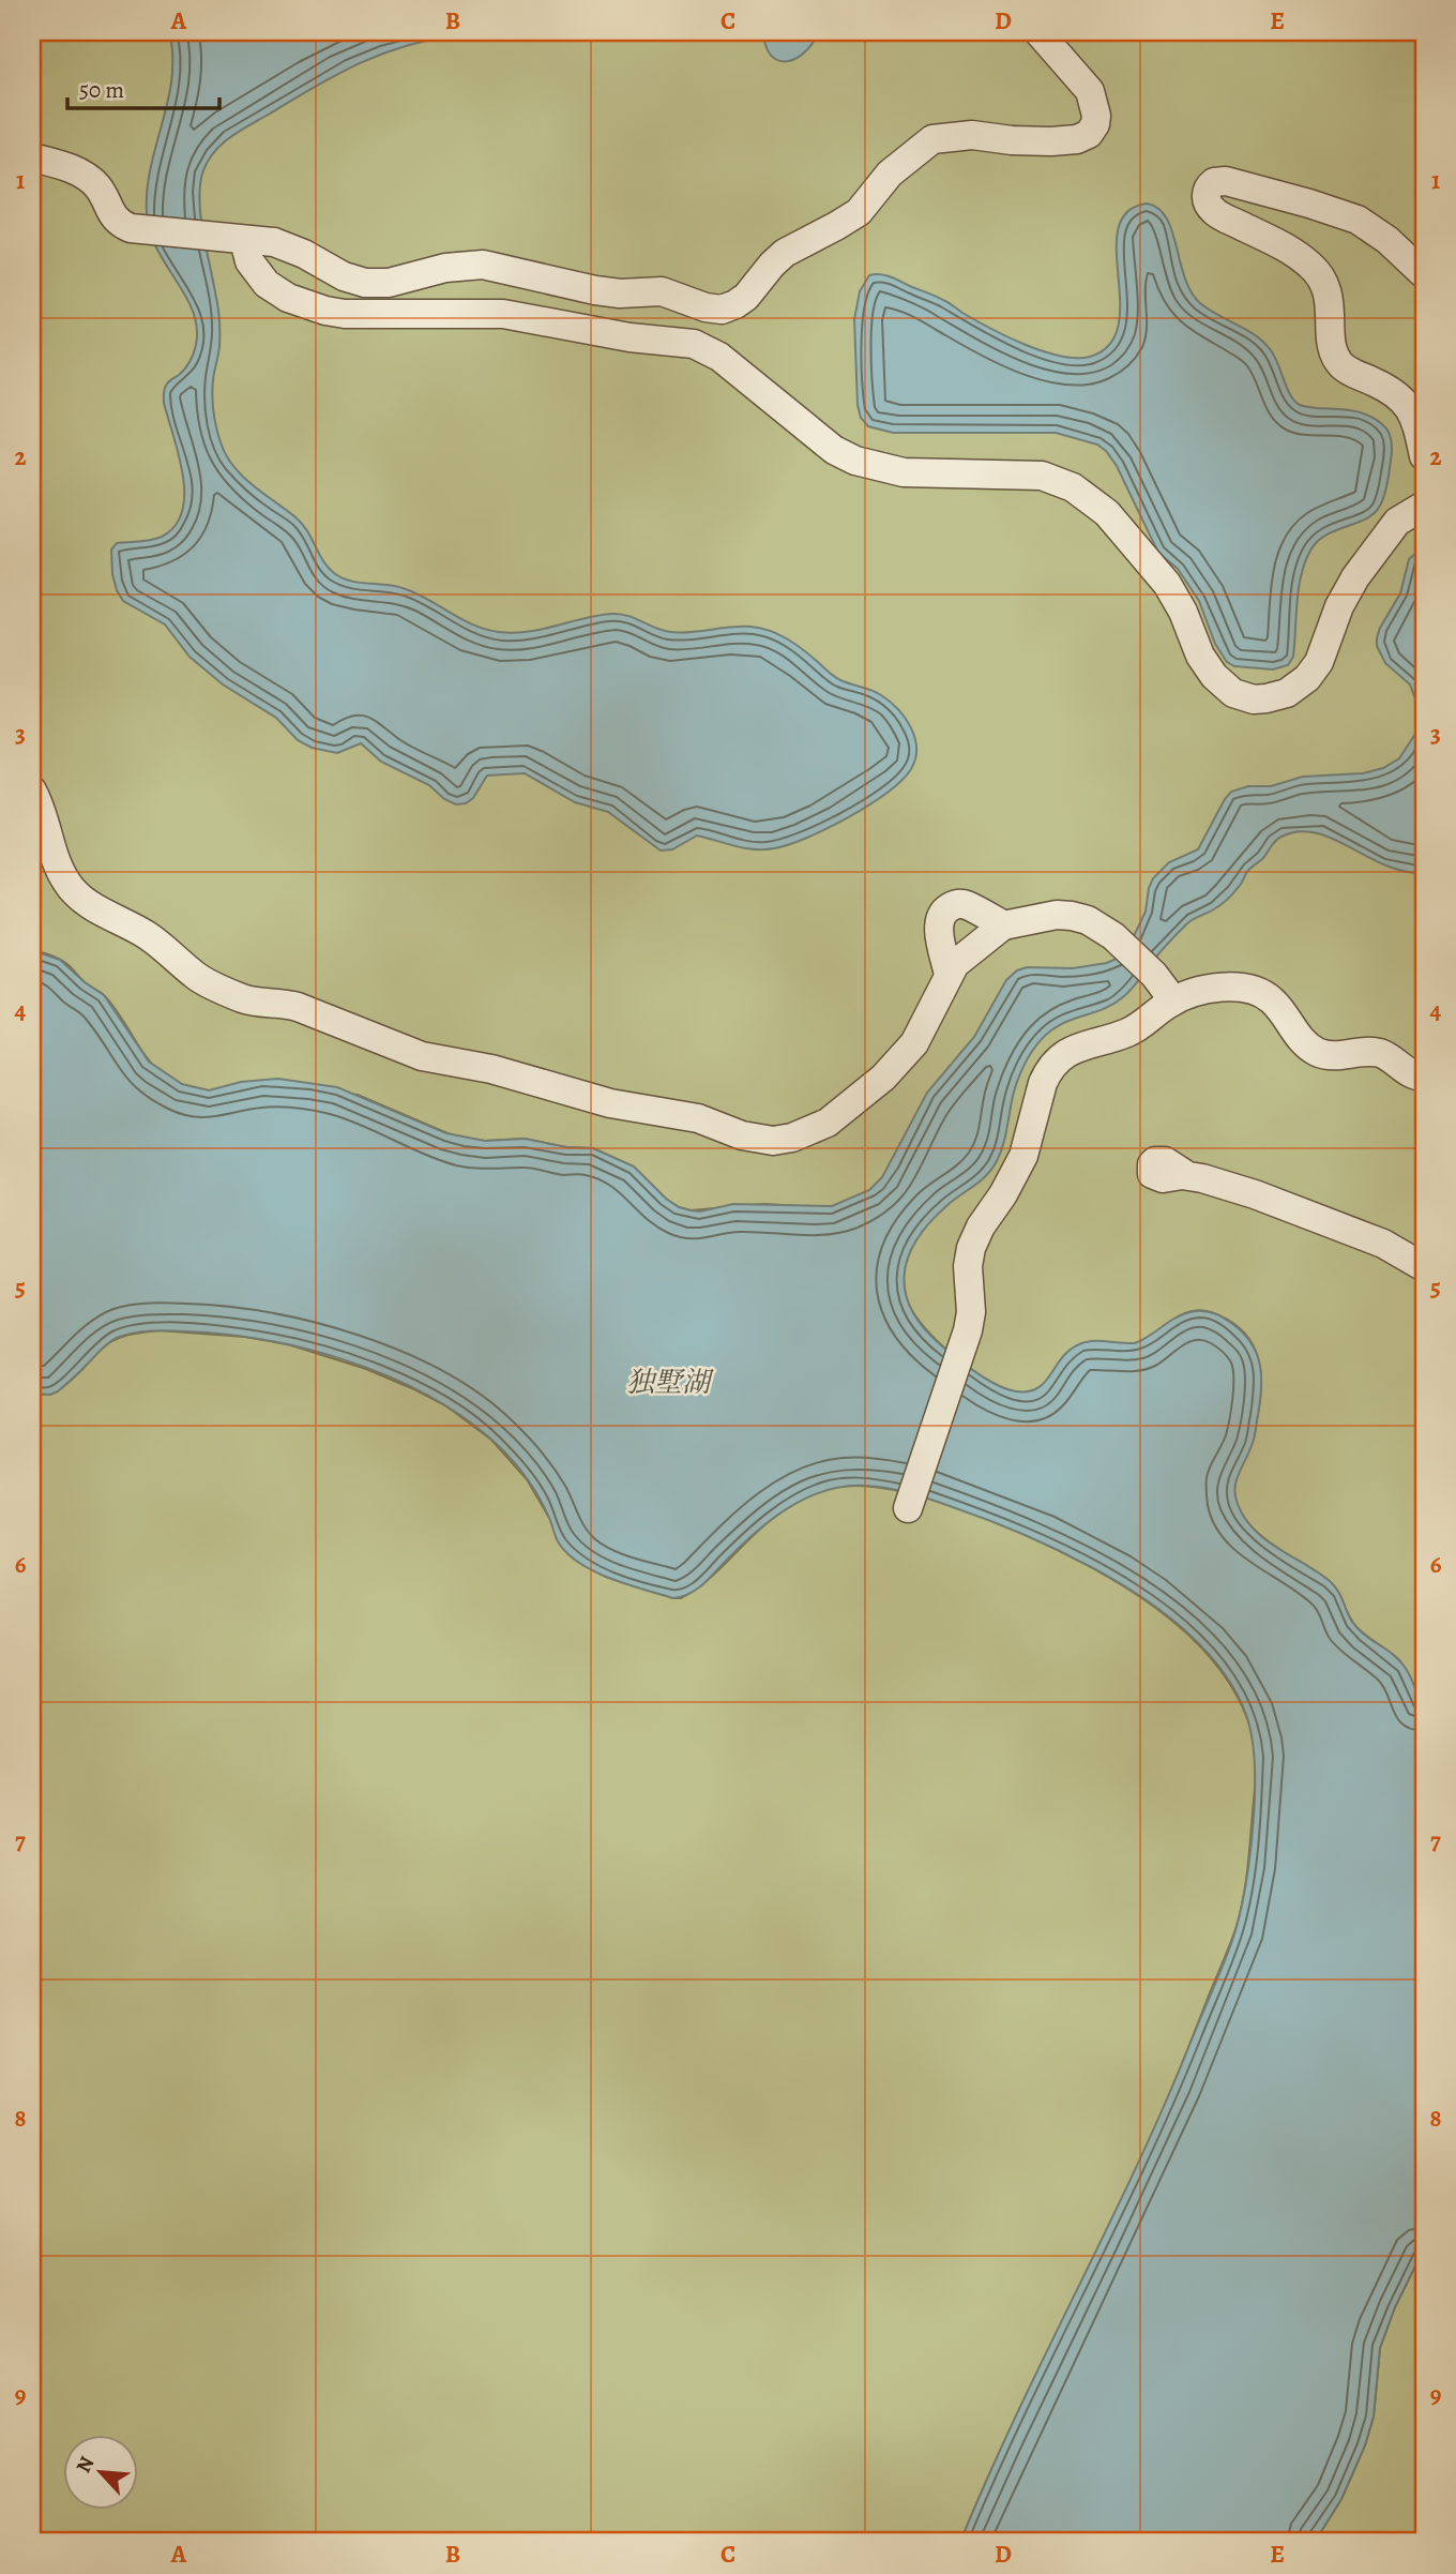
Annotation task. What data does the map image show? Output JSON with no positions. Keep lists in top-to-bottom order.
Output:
{
  "water": ["独墅湖"],
  "scale_bar": "50 m",
  "north": "top left",
  "grid": {
    "columns": [
      "A",
      "B",
      "C",
      "D",
      "E"
    ],
    "rows": [
      "1",
      "2",
      "3",
      "4",
      "5",
      "6",
      "7",
      "8",
      "9"
    ]
  }
}
